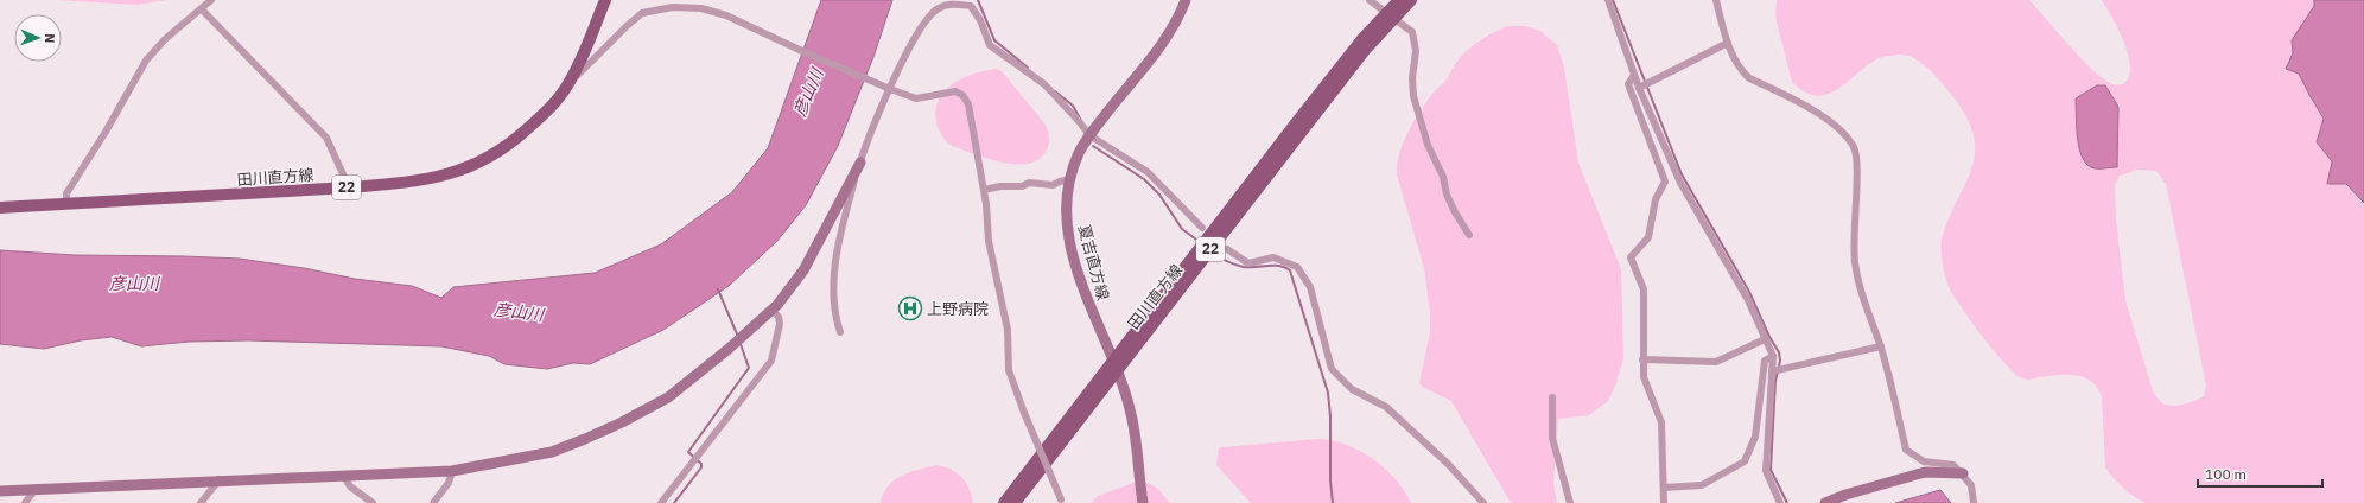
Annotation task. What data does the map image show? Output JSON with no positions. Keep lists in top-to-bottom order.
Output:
{
  "streets": {
    "main road": ["田川直方線", "22"],
    "street": ["夏吉直方線"]
  },
  "crossings": [
    ["田川直方線", "夏吉直方線"]
  ],
  "water": ["彦山川"],
  "places": {
    "hospital": ["上野病院"]
  },
  "scale_bar": "100 m",
  "north": "right"
}
